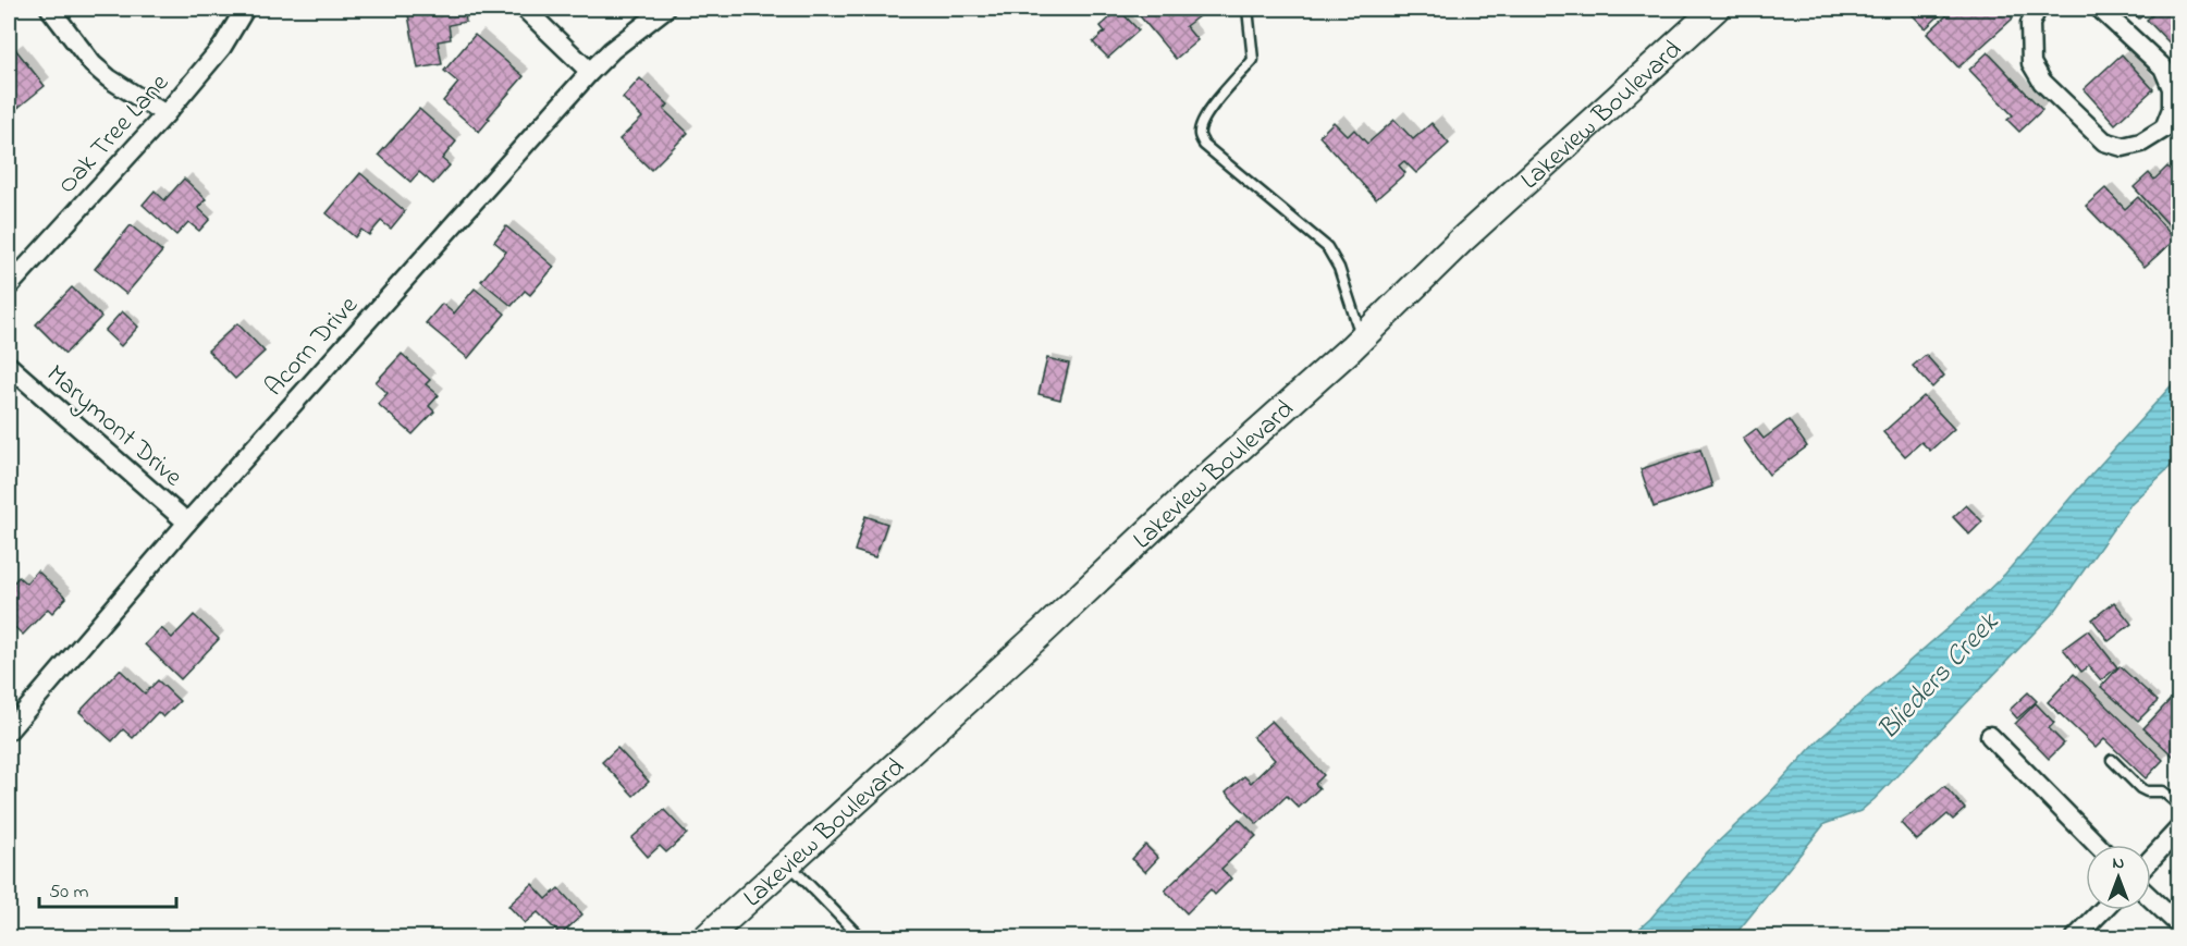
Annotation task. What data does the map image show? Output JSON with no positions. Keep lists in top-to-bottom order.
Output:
{
  "streets": {
    "street": [
      "Lakeview Boulevard",
      "Oak Tree Lane",
      "Acorn Drive",
      "Marymont Drive"
    ]
  },
  "crossings": [
    ["Acorn Drive", "Marymont Drive"]
  ],
  "water": ["Blieders Creek"],
  "scale_bar": "50 m",
  "north": "top"
}
